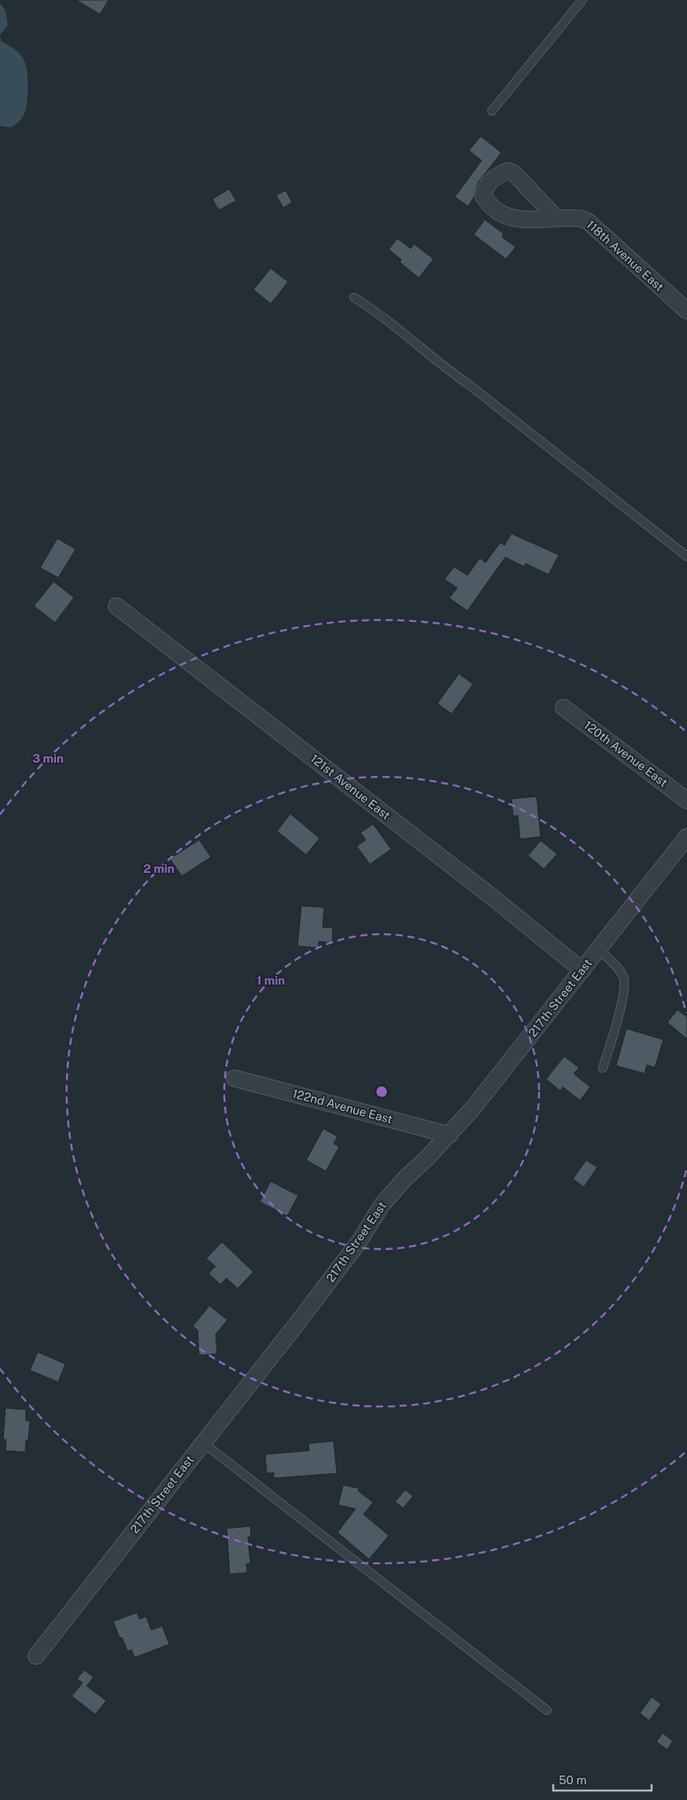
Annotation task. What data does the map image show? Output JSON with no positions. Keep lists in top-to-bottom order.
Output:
{
  "streets": {
    "street": [
      "118th Avenue East",
      "120th Avenue East",
      "121st Avenue East",
      "217th Street East",
      "122nd Avenue East"
    ]
  },
  "crossings": [
    ["121st Avenue East", "217th Street East"],
    ["217th Street East", "122nd Avenue East"]
  ],
  "scale_bar": "50 m",
  "rings": ["3 min", "2 min", "1 min"]
}
